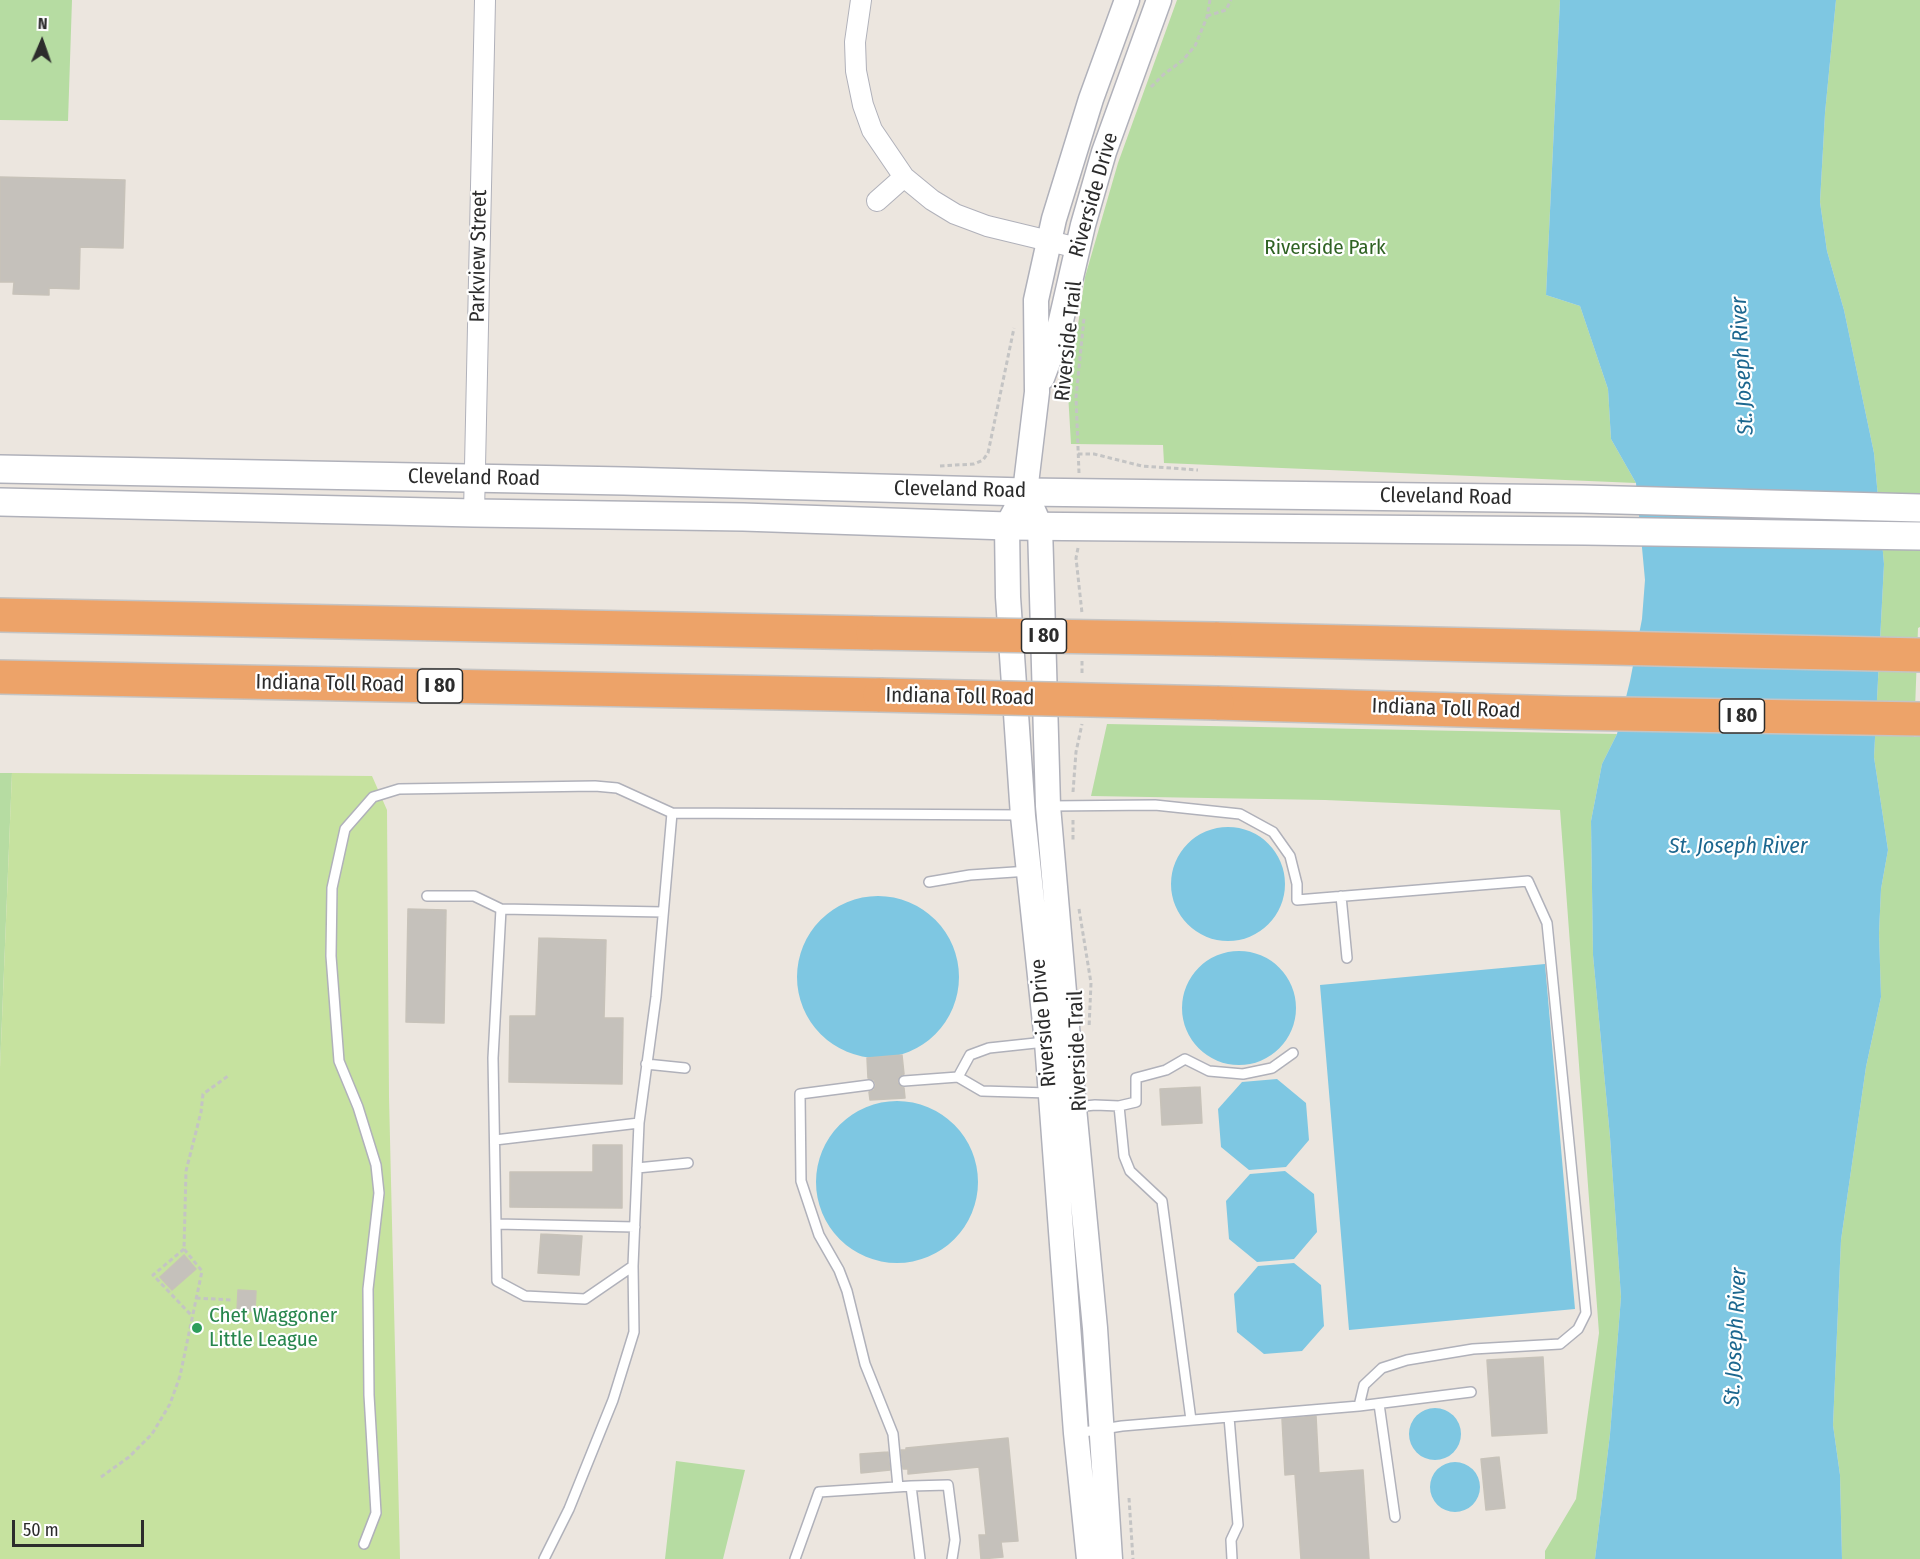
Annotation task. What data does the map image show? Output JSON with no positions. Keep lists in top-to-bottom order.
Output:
{
  "streets": {
    "highway": ["I 80", "Indiana Toll Road"],
    "main road": ["Cleveland Road"],
    "street": ["Riverside Drive", "Parkview Street"],
    "path": ["Riverside Trail"]
  },
  "crossings": [
    ["Riverside Drive", "Riverside Trail"],
    ["Riverside Drive", "Cleveland Road"],
    ["Parkview Street", "Cleveland Road"]
  ],
  "water": ["St. Joseph River"],
  "parks": ["Riverside Park"],
  "places": ["Chet Waggoner Little League"],
  "scale_bar": "50 m",
  "north": "top"
}
